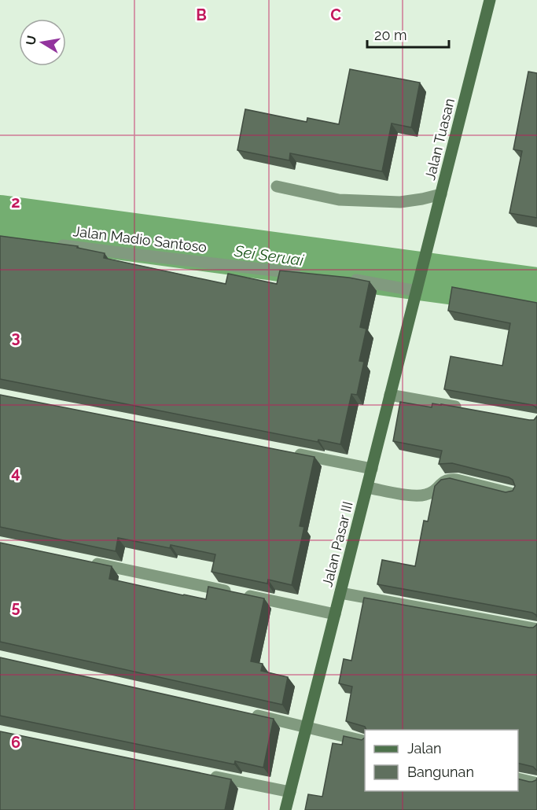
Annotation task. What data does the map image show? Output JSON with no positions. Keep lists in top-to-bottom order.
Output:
{
  "streets": {
    "street": ["Jalan Tuasan", "Jalan Madio Santoso", "Jalan Pasar III"]
  },
  "crossings": [
    ["Jalan Tuasan", "Jalan Pasar III"]
  ],
  "water": ["Sei Seruai"],
  "legend": ["Jalan", "Bangunan"],
  "scale_bar": "20 m",
  "north": "left",
  "grid": {
    "columns": ["B", "C"],
    "rows": [
      "2",
      "3",
      "4",
      "5",
      "6"
    ]
  }
}
